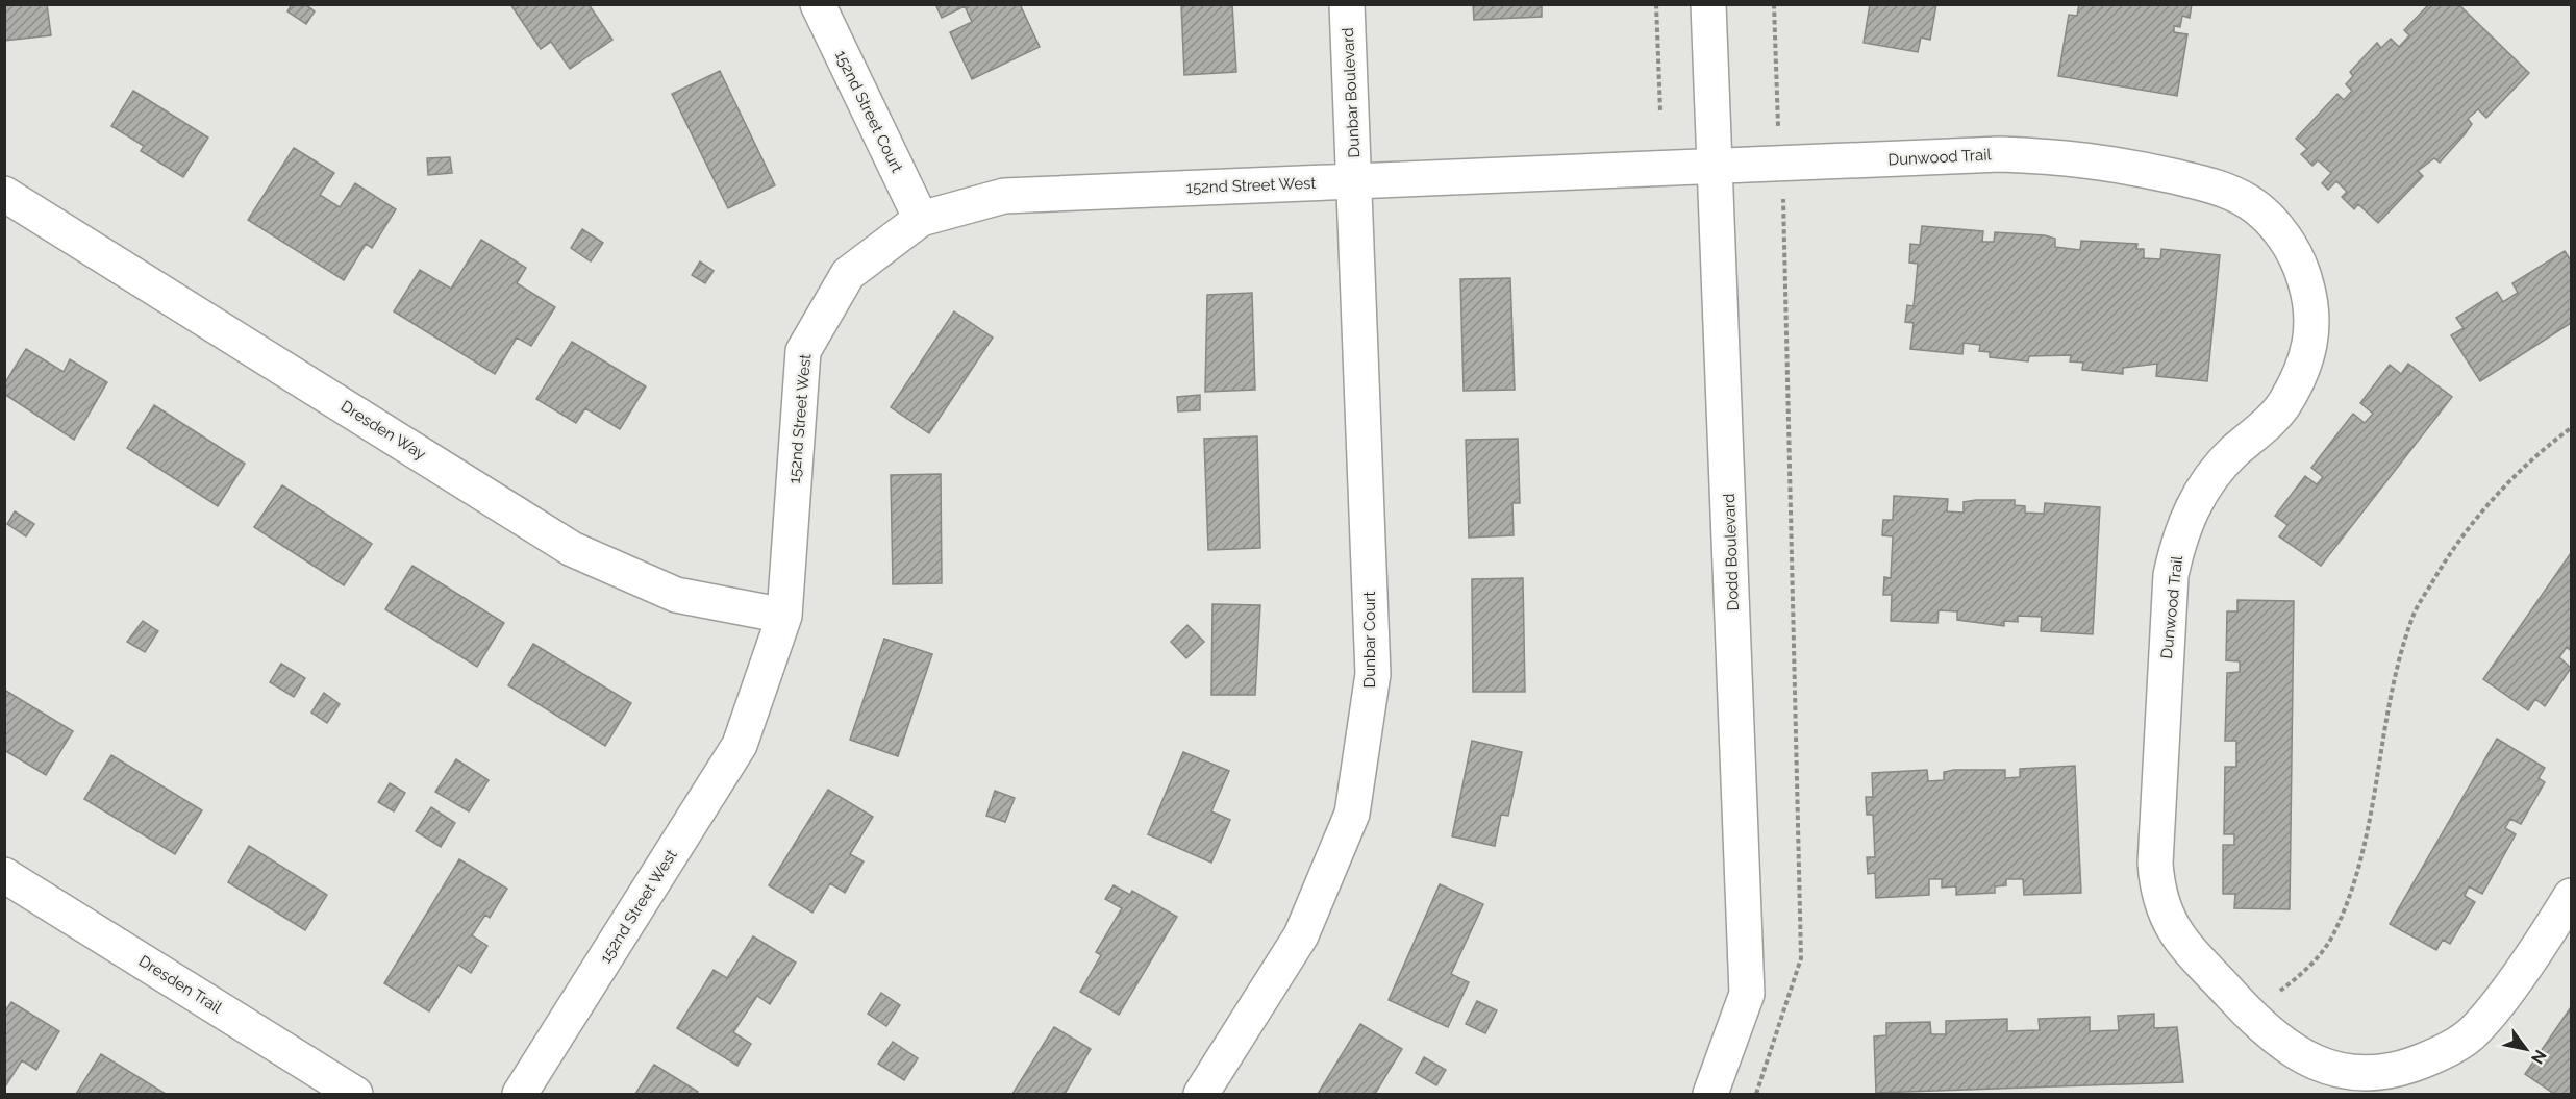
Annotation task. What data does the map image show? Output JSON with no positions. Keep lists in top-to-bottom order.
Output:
{
  "streets": {
    "street": [
      "Dunbar Boulevard",
      "152nd Street Court",
      "Dunwood Trail",
      "152nd Street West",
      "Dresden Way",
      "Dodd Boulevard",
      "Dunbar Court",
      "Dresden Trail"
    ]
  },
  "crossings": [
    ["Dunbar Boulevard", "152nd Street West"],
    ["Dunbar Boulevard", "Dunbar Court"],
    ["152nd Street Court", "152nd Street West"],
    ["Dunwood Trail", "152nd Street West"],
    ["Dunwood Trail", "Dodd Boulevard"],
    ["152nd Street West", "Dresden Way"],
    ["152nd Street West", "Dodd Boulevard"],
    ["152nd Street West", "Dunbar Court"]
  ],
  "north": "bottom right"
}
